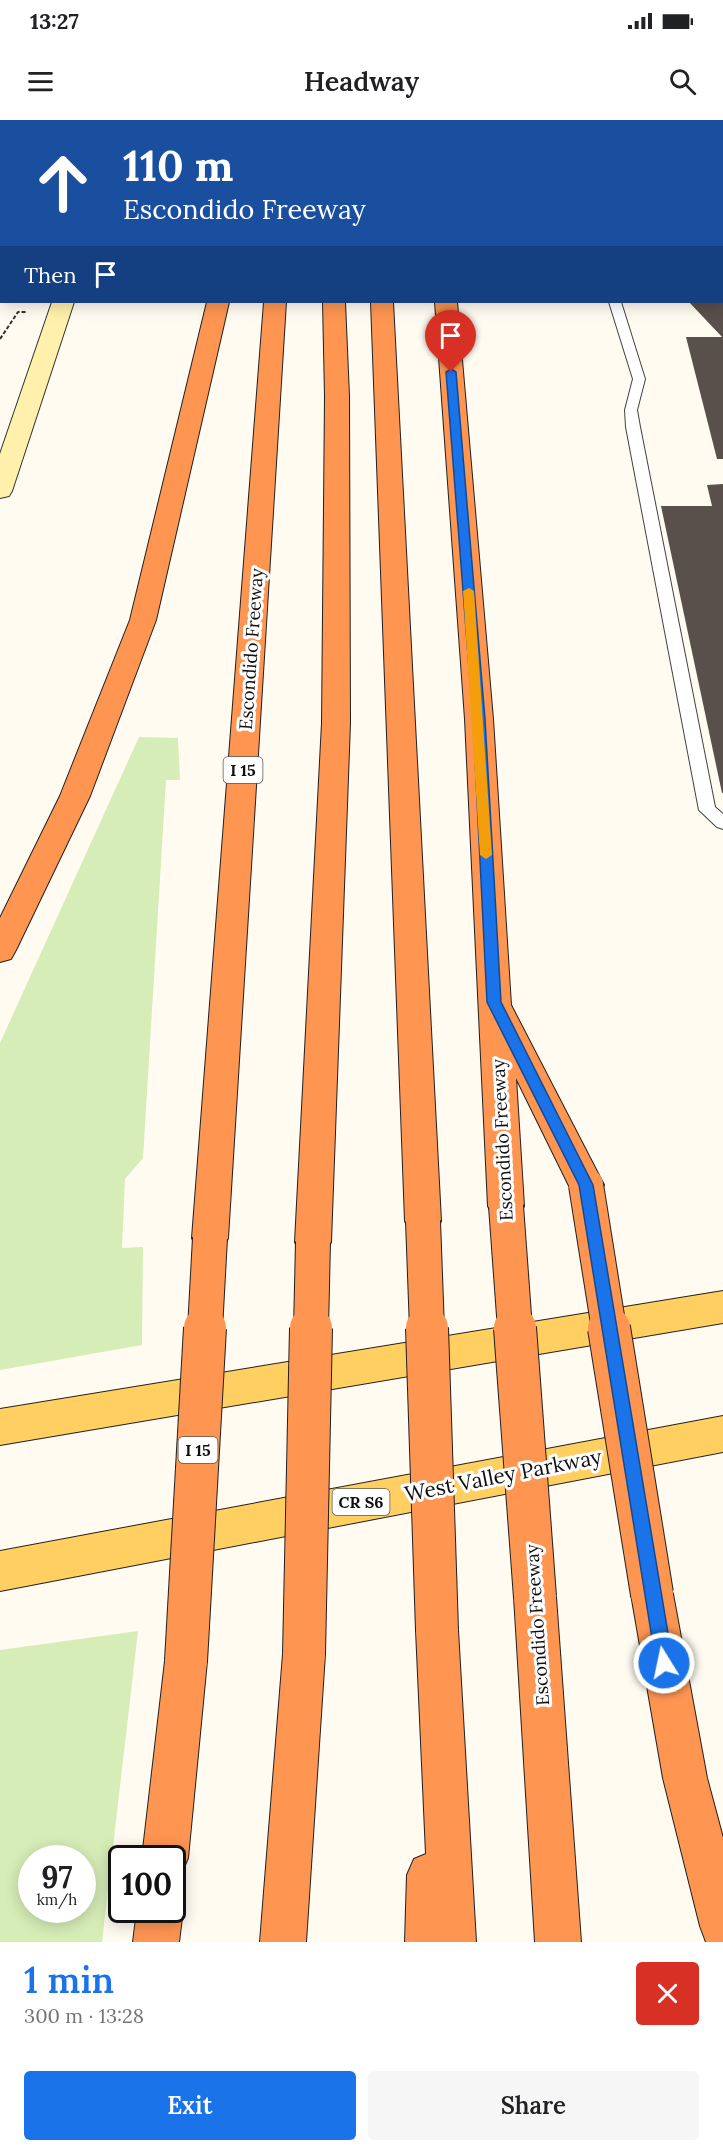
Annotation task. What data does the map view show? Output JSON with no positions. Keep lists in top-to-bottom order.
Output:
{
  "streets": {
    "highway": ["Escondido Freeway", "I 15"],
    "main road": ["West Valley Parkway", "CR S6"]
  },
  "page": {
    "status": "13:27",
    "header": "Headway",
    "turn": ["110 m", "Escondido Freeway"],
    "then": "Then",
    "speed": "97 km/h",
    "limit": "100",
    "heading": ["1 min", "300 m · 13:28"],
    "buttons": ["Exit", "Share"]
  }
}
